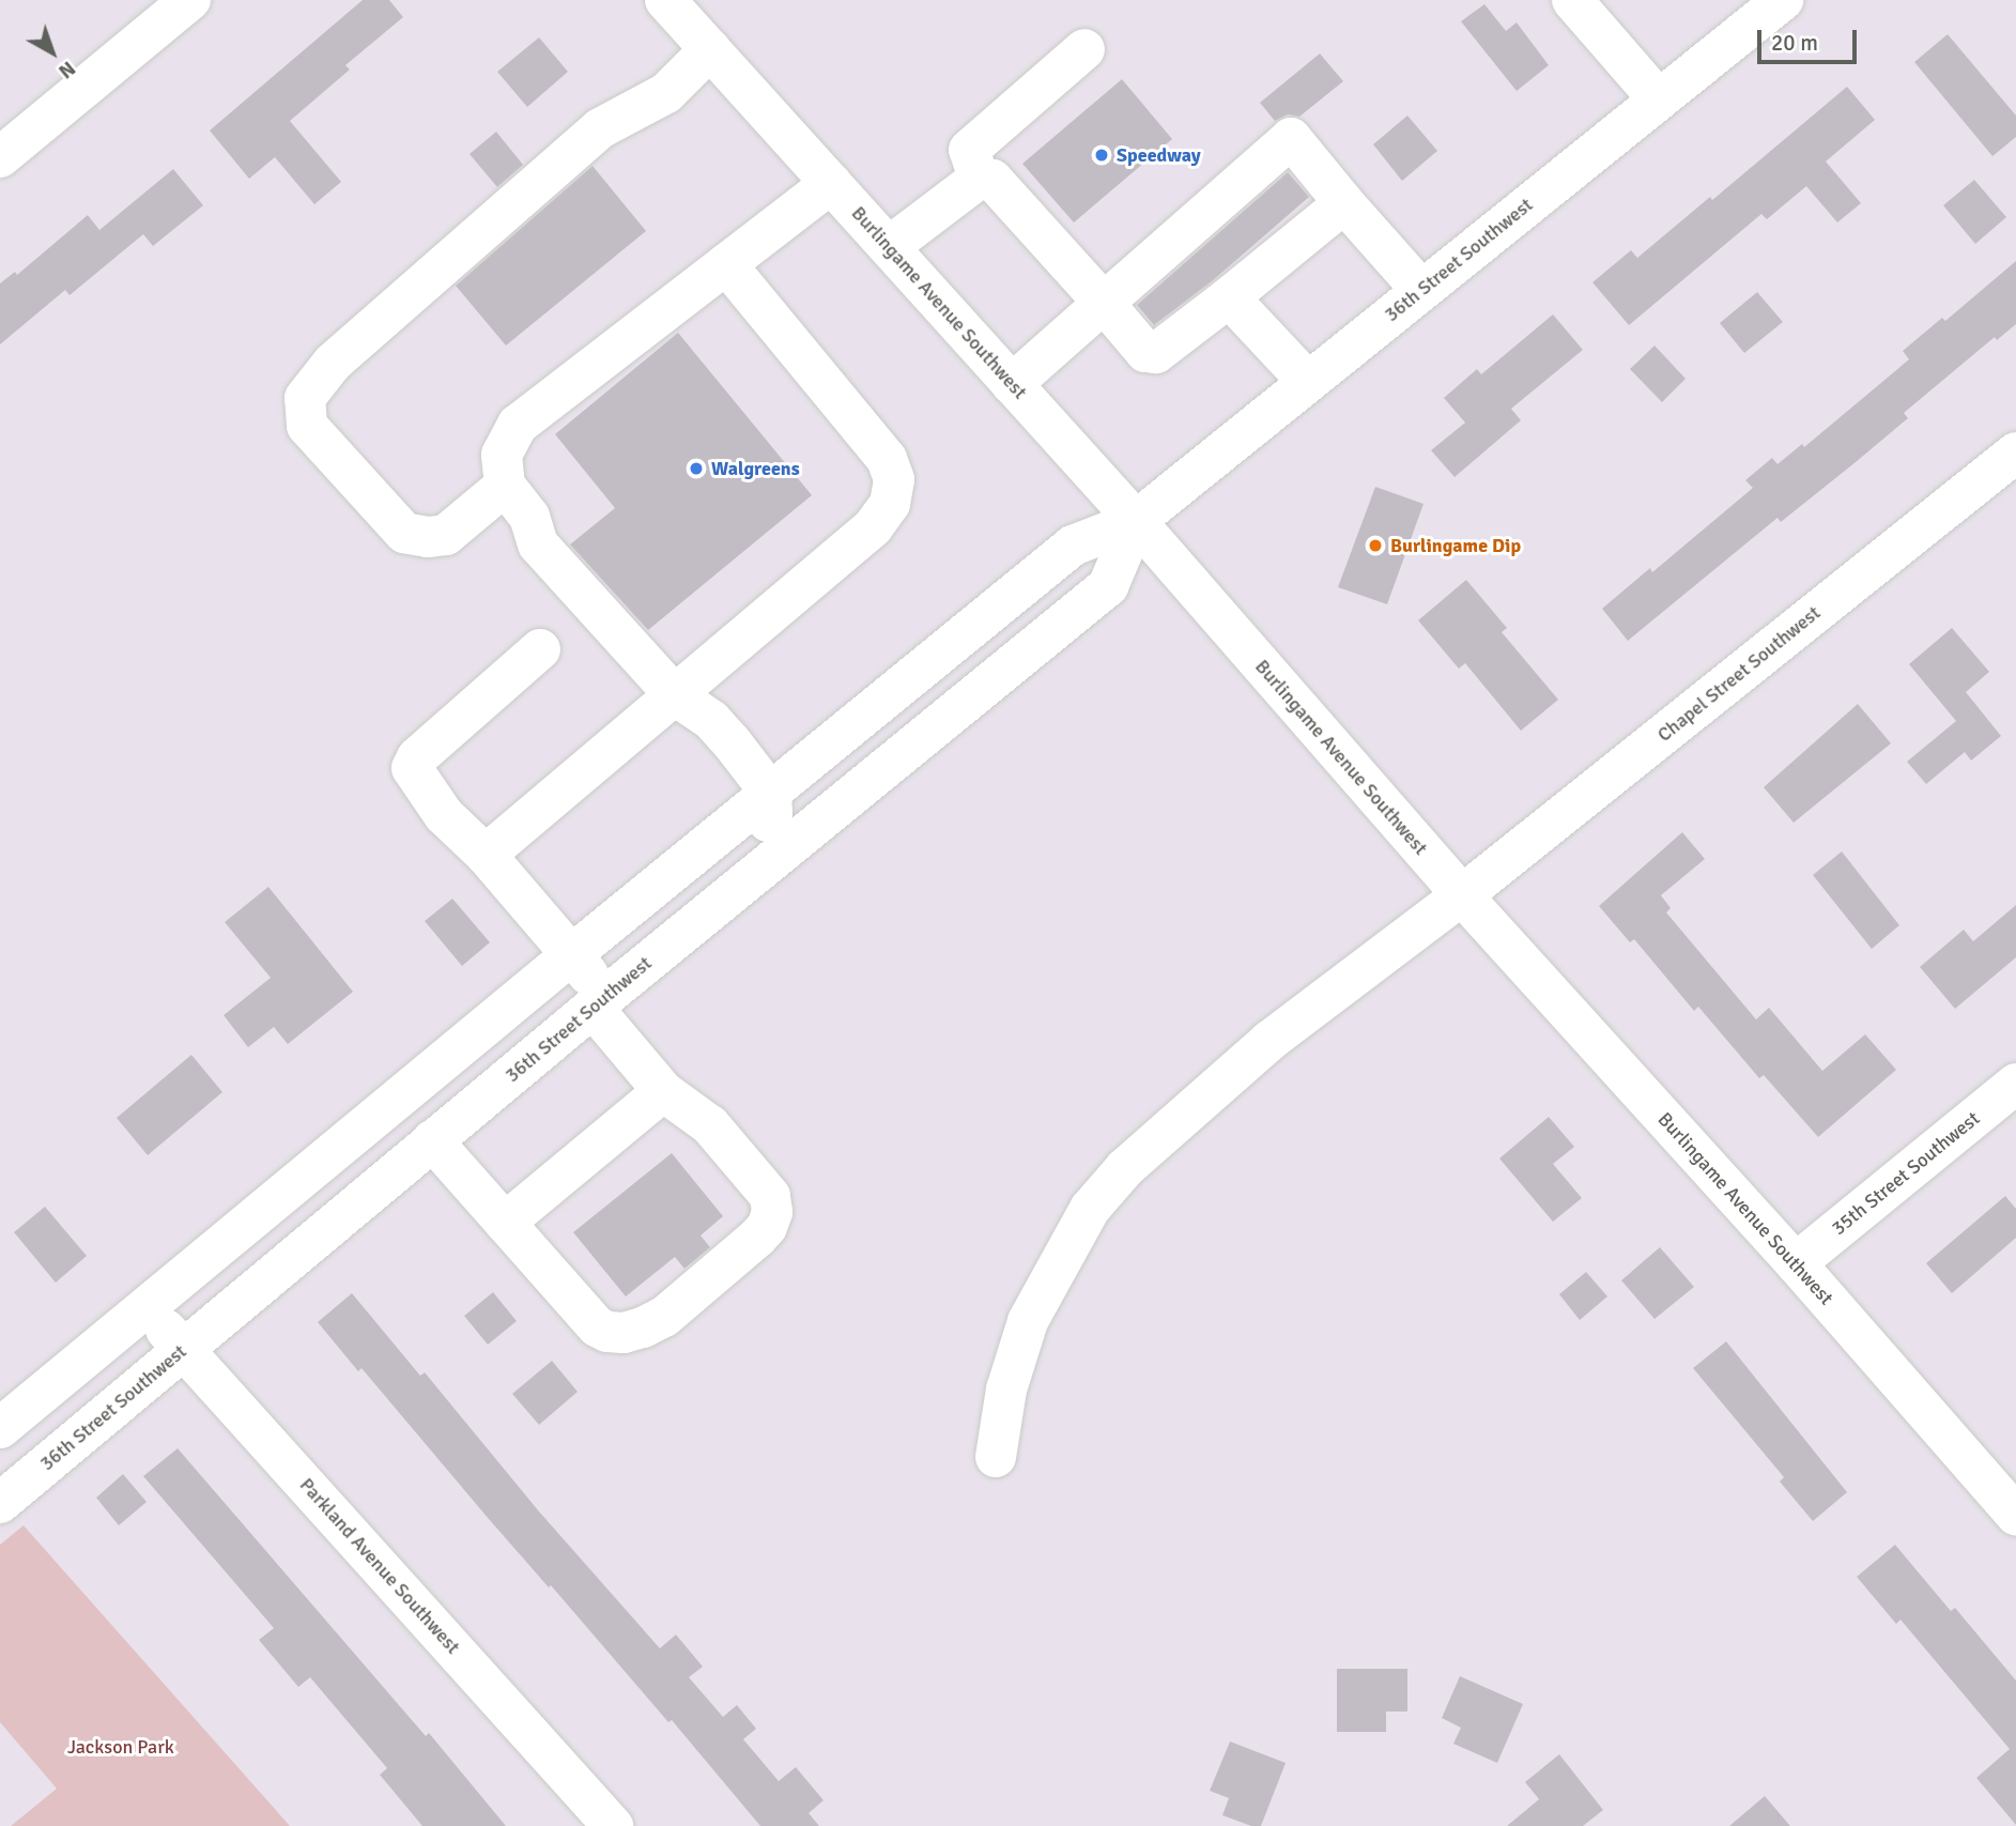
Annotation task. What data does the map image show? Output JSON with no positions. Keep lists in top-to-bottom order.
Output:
{
  "streets": {
    "street": [
      "36th Street Southwest",
      "Burlingame Avenue Southwest",
      "Chapel Street Southwest",
      "35th Street Southwest",
      "Parkland Avenue Southwest"
    ]
  },
  "crossings": [
    ["36th Street Southwest", "Burlingame Avenue Southwest"],
    ["36th Street Southwest", "Parkland Avenue Southwest"],
    ["Burlingame Avenue Southwest", "Chapel Street Southwest"],
    ["Burlingame Avenue Southwest", "35th Street Southwest"]
  ],
  "parks": ["Jackson Park"],
  "places": ["Speedway", "Walgreens", "Burlingame Dip"],
  "scale_bar": "20 m",
  "north": "bottom right"
}
